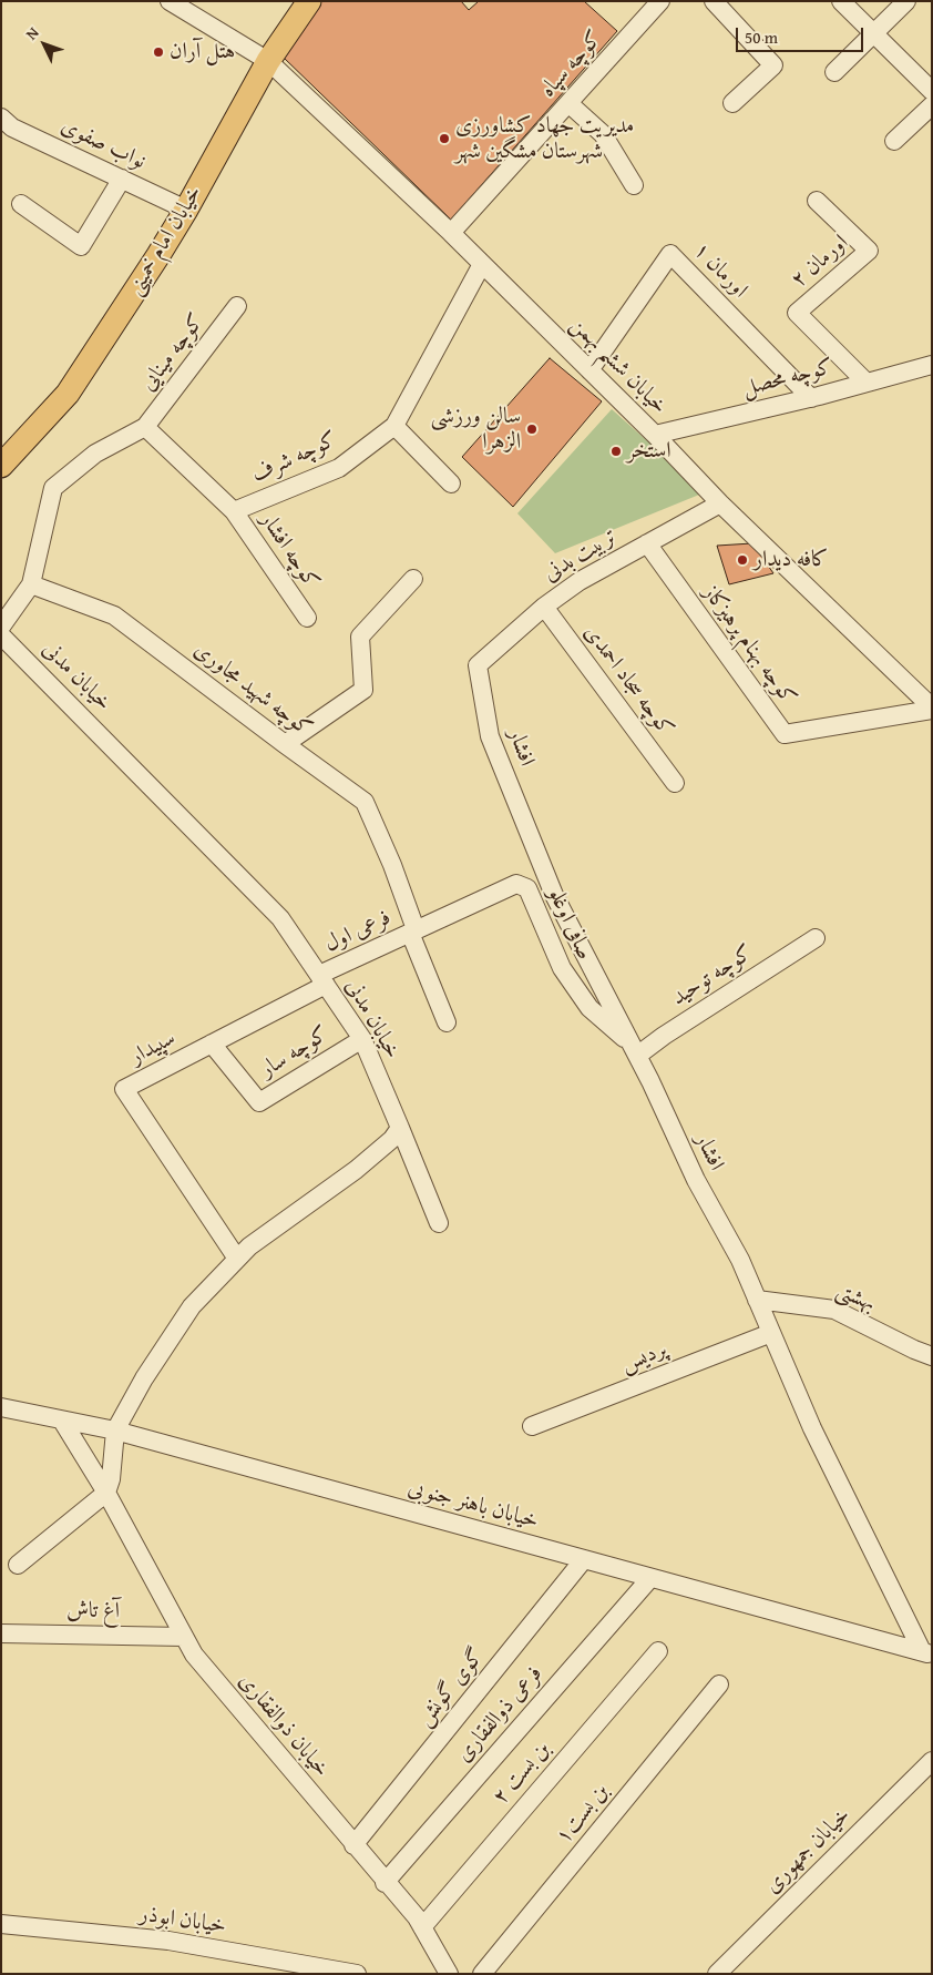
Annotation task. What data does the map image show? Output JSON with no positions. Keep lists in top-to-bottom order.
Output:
{
  "streets": {
    "main road": ["خیابان امام خمینی"],
    "street": [
      "کوچه سپاه",
      "نواب صفوی",
      "اورمان ۲",
      "اورمان ۱",
      "کوچه مینایی",
      "خیابان ششم بهمن",
      "کوچه محصل",
      "کوچه شرف",
      "کوچه افشار",
      "تربیت بدنی",
      "کوچه بهنام پرهیزکاز",
      "خیابان مدنی",
      "کوچه سجاد احمدی",
      "کوچه شهید مجاوری",
      "افشار",
      "صافی اوغلو",
      "فرعی اول",
      "کوچه توحید",
      "سپیدار",
      "کوچه سار",
      "بهشتی",
      "پردیس",
      "خیابان باهنر جنوبی",
      "آغ تاش",
      "گوی گونش",
      "فرعی ذوالفقاری",
      "خیابان ذوالفقاری",
      "بن بست ۲",
      "بن بست۱",
      "خیابان جمهوری",
      "خیابان ابوذر"
    ]
  },
  "crossings": [
    ["کوچه سپاه", "خیابان ششم بهمن"],
    ["نواب صفوی", "خیابان امام خمینی"],
    ["خیابان امام خمینی", "خیابان ششم بهمن"],
    ["اورمان ۲", "کوچه محصل"],
    ["اورمان ۱", "خیابان ششم بهمن"],
    ["اورمان ۱", "کوچه محصل"],
    ["خیابان ششم بهمن", "کوچه محصل"],
    ["خیابان ششم بهمن", "کوچه شرف"],
    ["خیابان ششم بهمن", "تربیت بدنی"],
    ["خیابان ششم بهمن", "کوچه بهنام پرهیزکاز"],
    ["کوچه شرف", "کوچه افشار"],
    ["تربیت بدنی", "کوچه بهنام پرهیزکاز"],
    ["تربیت بدنی", "کوچه سجاد احمدی"],
    ["تربیت بدنی", "افشار"],
    ["خیابان مدنی", "فرعی اول"],
    ["خیابان مدنی", "سپیدار"],
    ["خیابان مدنی", "کوچه سار"],
    ["کوچه شهید مجاوری", "صافی اوغلو"],
    ["کوچه شهید مجاوری", "فرعی اول"],
    ["افشار", "صافی اوغلو"],
    ["افشار", "کوچه توحید"],
    ["افشار", "بهشتی"],
    ["افشار", "پردیس"],
    ["افشار", "خیابان باهنر جنوبی"],
    ["صافی اوغلو", "فرعی اول"],
    ["صافی اوغلو", "کوچه توحید"],
    ["فرعی اول", "سپیدار"],
    ["سپیدار", "کوچه سار"],
    ["خیابان باهنر جنوبی", "گوی گونش"],
    ["خیابان باهنر جنوبی", "فرعی ذوالفقاری"],
    ["خیابان باهنر جنوبی", "خیابان ذوالفقاری"],
    ["آغ تاش", "خیابان ذوالفقاری"],
    ["گوی گونش", "خیابان ذوالفقاری"],
    ["فرعی ذوالفقاری", "خیابان ذوالفقاری"],
    ["خیابان ذوالفقاری", "بن بست ۲"]
  ],
  "places": [
    "هتل آران",
    "مدیریت جهاد کشاورزی شهرستان مشگین شهر",
    "سالن ورزشی الزهرا",
    "استخر",
    "کافه دیدار"
  ],
  "scale_bar": "50 m",
  "north": "top left"
}
